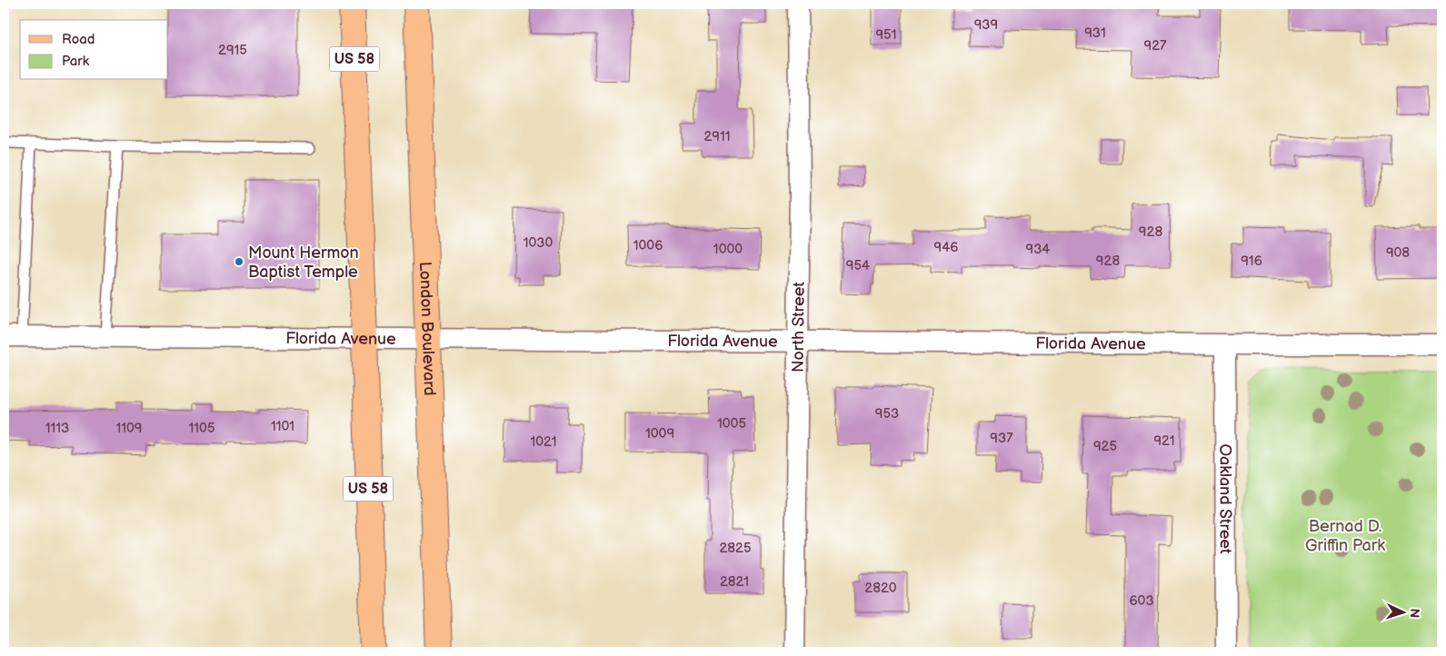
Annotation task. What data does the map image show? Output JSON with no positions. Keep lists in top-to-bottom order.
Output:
{
  "streets": {
    "main road": ["US 58", "London Boulevard"],
    "street": ["North Street", "Florida Avenue", "Oakland Street"]
  },
  "crossings": [
    ["US 58", "Florida Avenue"],
    ["London Boulevard", "Florida Avenue"],
    ["North Street", "Florida Avenue"],
    ["Florida Avenue", "Oakland Street"]
  ],
  "parks": ["Bernad D. Griffin Park"],
  "places": ["Mount Hermon Baptist Temple"],
  "house_numbers": [
    "939",
    "931",
    "951",
    "927",
    "2915",
    "2911",
    "928",
    "1030",
    "1006",
    "946",
    "1000",
    "934",
    "908",
    "928",
    "916",
    "954",
    "953",
    "1005",
    "1101",
    "1113",
    "1109",
    "1105",
    "1009",
    "937",
    "921",
    "1021",
    "925",
    "2825",
    "2821",
    "2820",
    "603"
  ],
  "legend": ["Road", "Park"],
  "north": "right"
}
